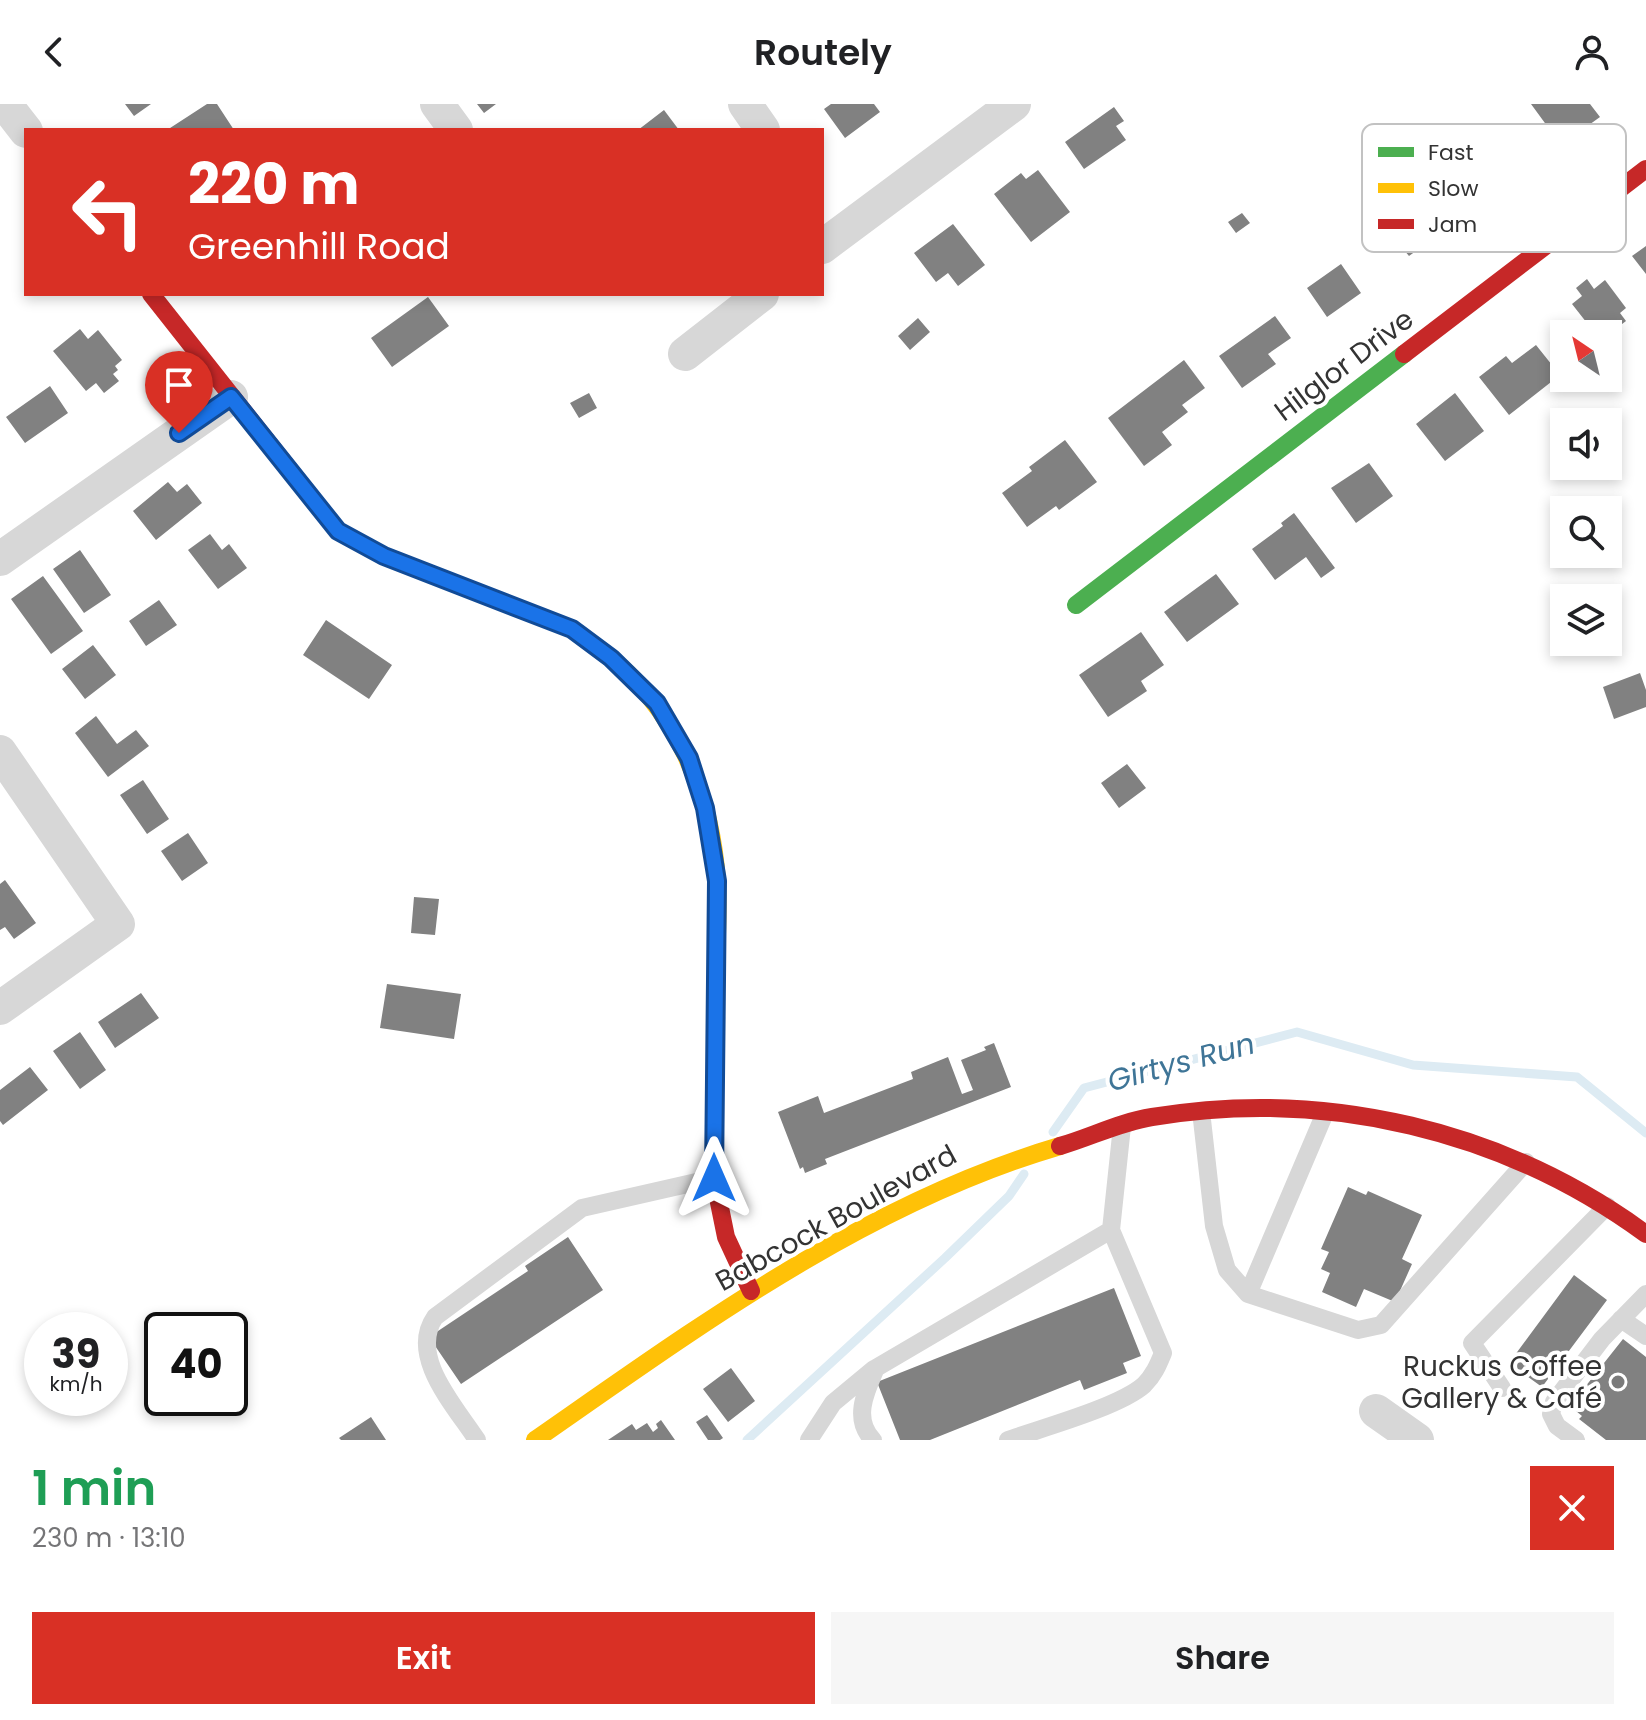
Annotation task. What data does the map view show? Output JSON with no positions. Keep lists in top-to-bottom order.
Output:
{
  "streets": {
    "street": ["Hilglor Drive", "Babcock Boulevard"]
  },
  "water": ["Girtys Run"],
  "places": ["Ruckus Coffee Gallery & Café"],
  "legend": ["Fast", "Slow", "Jam"],
  "north": "top left",
  "page": {
    "header": "Routely",
    "turn": ["220 m", "Greenhill Road"],
    "speed": "39 km/h",
    "limit": "40",
    "heading": ["1 min", "230 m · 13:10"],
    "buttons": ["Exit", "Share"]
  }
}
